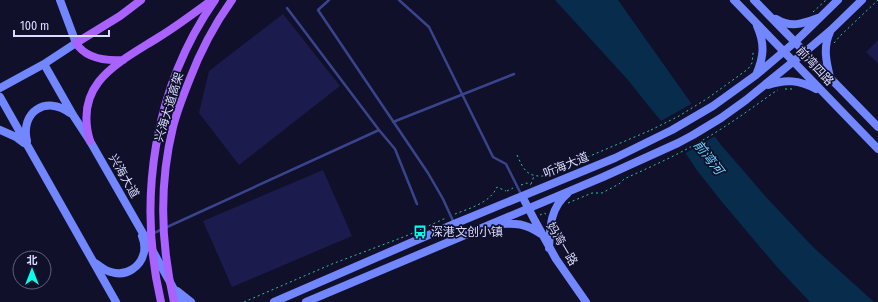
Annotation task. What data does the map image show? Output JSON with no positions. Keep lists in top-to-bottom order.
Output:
{
  "streets": {
    "main road": [
      "前湾四路",
      "兴海大道高架",
      "听海大道",
      "兴海大道",
      "妈湾一路"
    ]
  },
  "crossings": [
    ["前湾四路", "听海大道"],
    ["听海大道", "妈湾一路"]
  ],
  "water": ["前湾河"],
  "places": {
    "bus stop": ["深港文创小镇"]
  },
  "scale_bar": "100 m",
  "north": "top"
}
